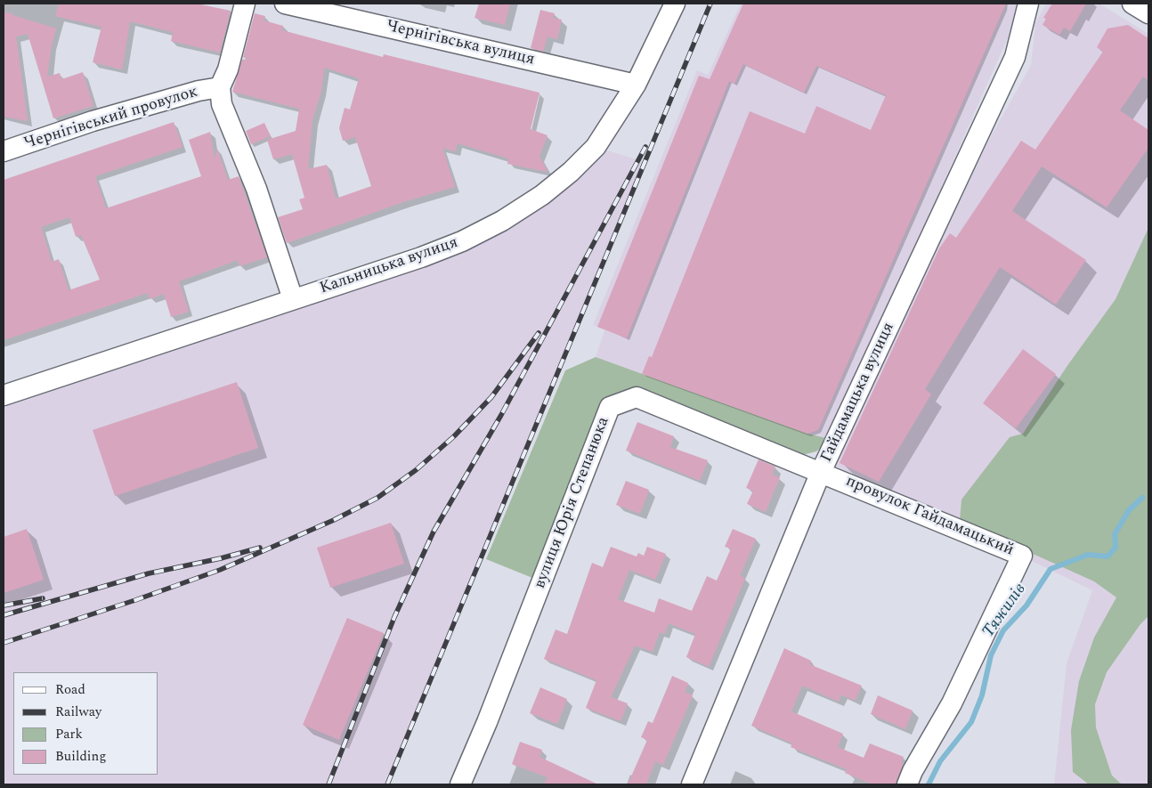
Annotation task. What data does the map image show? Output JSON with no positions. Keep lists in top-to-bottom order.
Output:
{
  "streets": {
    "street": [
      "Чернігівська вулиця",
      "Чернігівський провулок",
      "Кальницька вулиця",
      "Гайдамацька вулиця",
      "вулиця Юрія Степанюка",
      "провулок Гайдамацький"
    ]
  },
  "crossings": [
    ["Чернігівська вулиця", "Кальницька вулиця"],
    ["Гайдамацька вулиця", "вулиця Юрія Степанюка"],
    ["Гайдамацька вулиця", "провулок Гайдамацький"],
    ["вулиця Юрія Степанюка", "провулок Гайдамацький"]
  ],
  "water": ["Тяжилів"],
  "legend": [
    "Road",
    "Railway",
    "Park",
    "Building"
  ]
}
